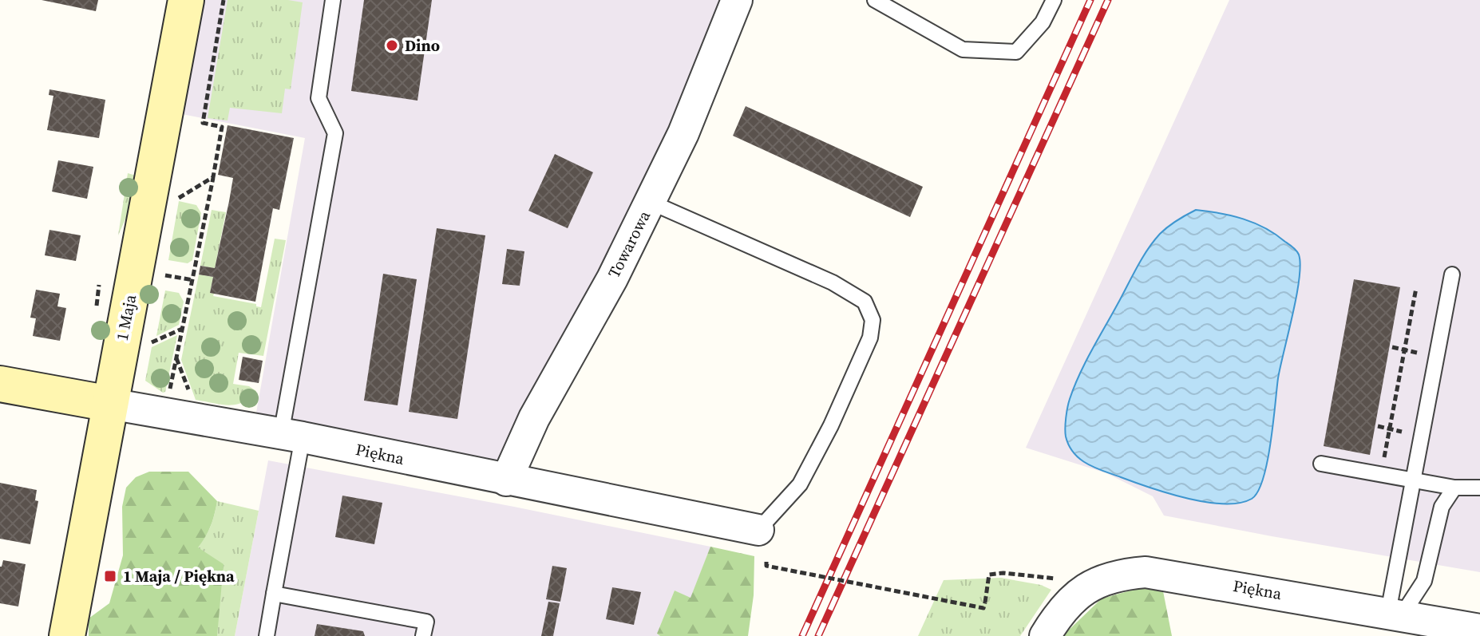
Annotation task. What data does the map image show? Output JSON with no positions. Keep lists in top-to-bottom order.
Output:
{
  "streets": {
    "street": ["Towarowa", "1 Maja", "Piękna"]
  },
  "crossings": [
    ["Towarowa", "Piękna"],
    ["1 Maja", "Piękna"]
  ],
  "places": {
    "other": ["Dino"],
    "transit": ["1 Maja / Piękna"]
  }
}
